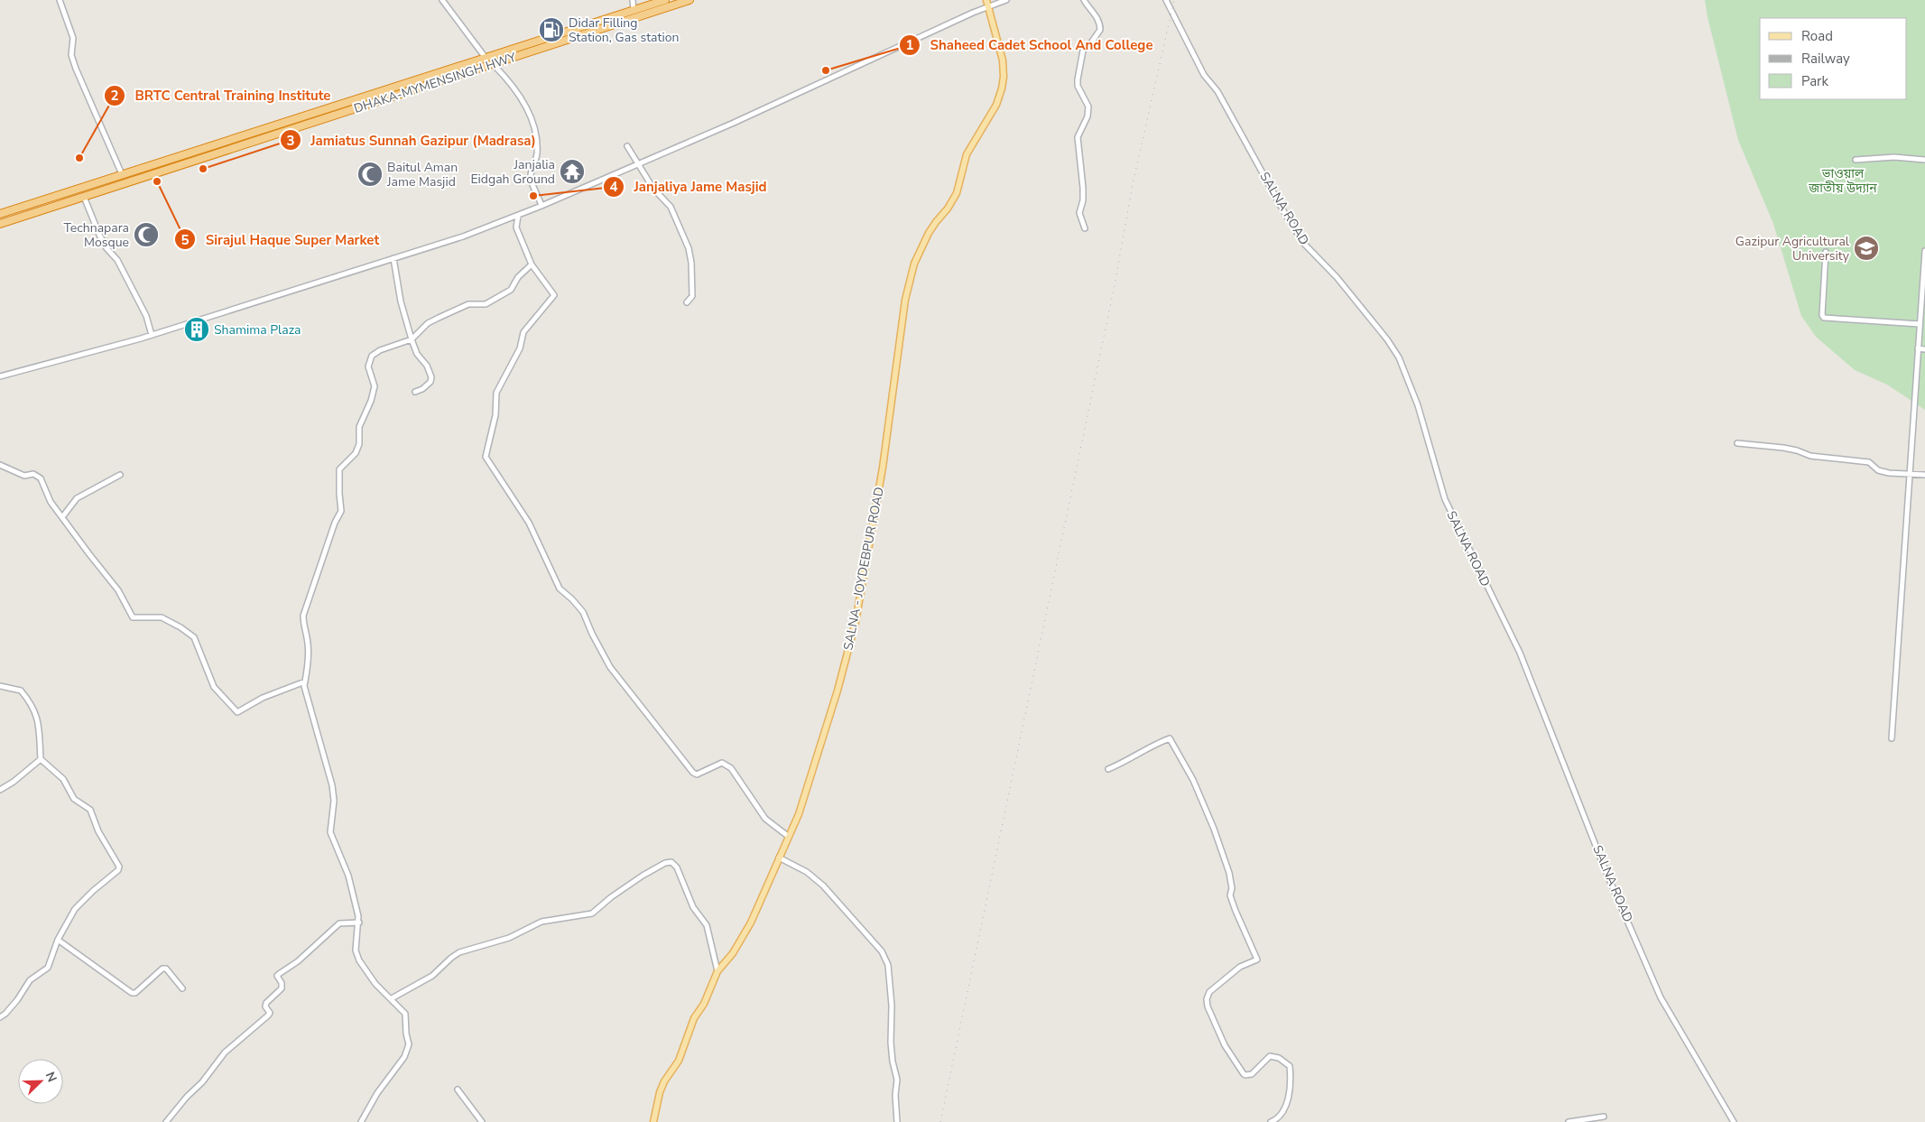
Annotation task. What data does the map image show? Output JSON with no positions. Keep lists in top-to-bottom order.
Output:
{
  "streets": {
    "highway": ["DHAKA-MYMENSINGH HWY"],
    "main road": ["SALNA - JOYDEBPUR ROAD"],
    "street": ["SALNA ROAD"]
  },
  "parks": ["ভাওয়াল জাতীয় উদ্যান"],
  "places": {
    "fuel station": ["Didar Filling Station, Gas station"],
    "other": [
      "Shaheed Cadet School And College",
      "BRTC Central Training Institute",
      "Jamiatus Sunnah Gazipur (Madrasa)",
      "Sirajul Haque Super Market",
      "Janjaliya Jame Masjid"
    ],
    "temple": ["Janjalia Eidgah Ground"],
    "mosque": ["Baitul Aman Jame Masjid", "Technapara Mosque"],
    "school or university": ["Gazipur Agricultural University"],
    "building": ["Shamima Plaza"]
  },
  "legend": ["Road", "Railway", "Park"],
  "north": "top right"
}
